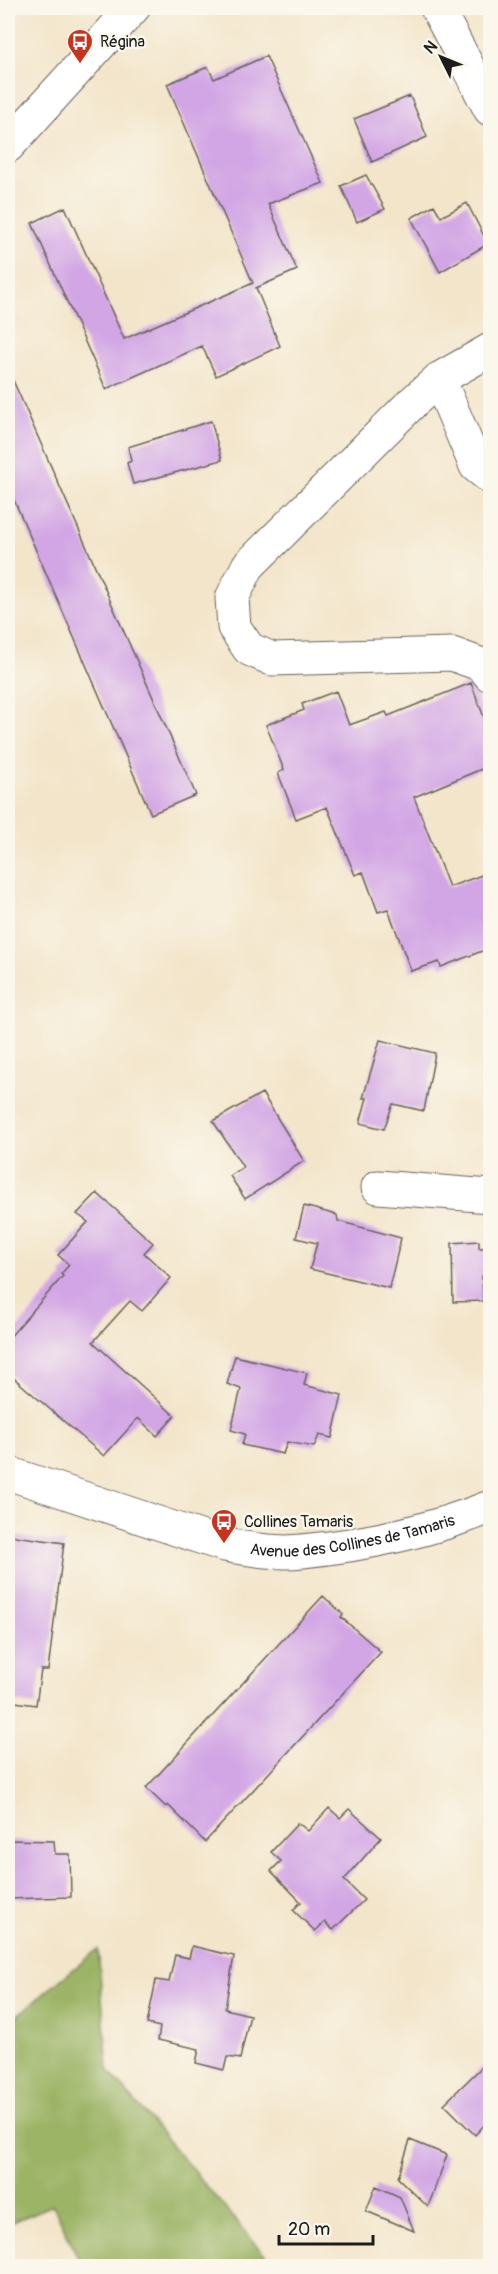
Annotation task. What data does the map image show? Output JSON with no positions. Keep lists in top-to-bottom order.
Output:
{
  "streets": {
    "street": ["Avenue des Collines de Tamaris"]
  },
  "places": {
    "bus stop": ["Régina", "Collines Tamaris"]
  },
  "scale_bar": "20 m",
  "north": "top left"
}
